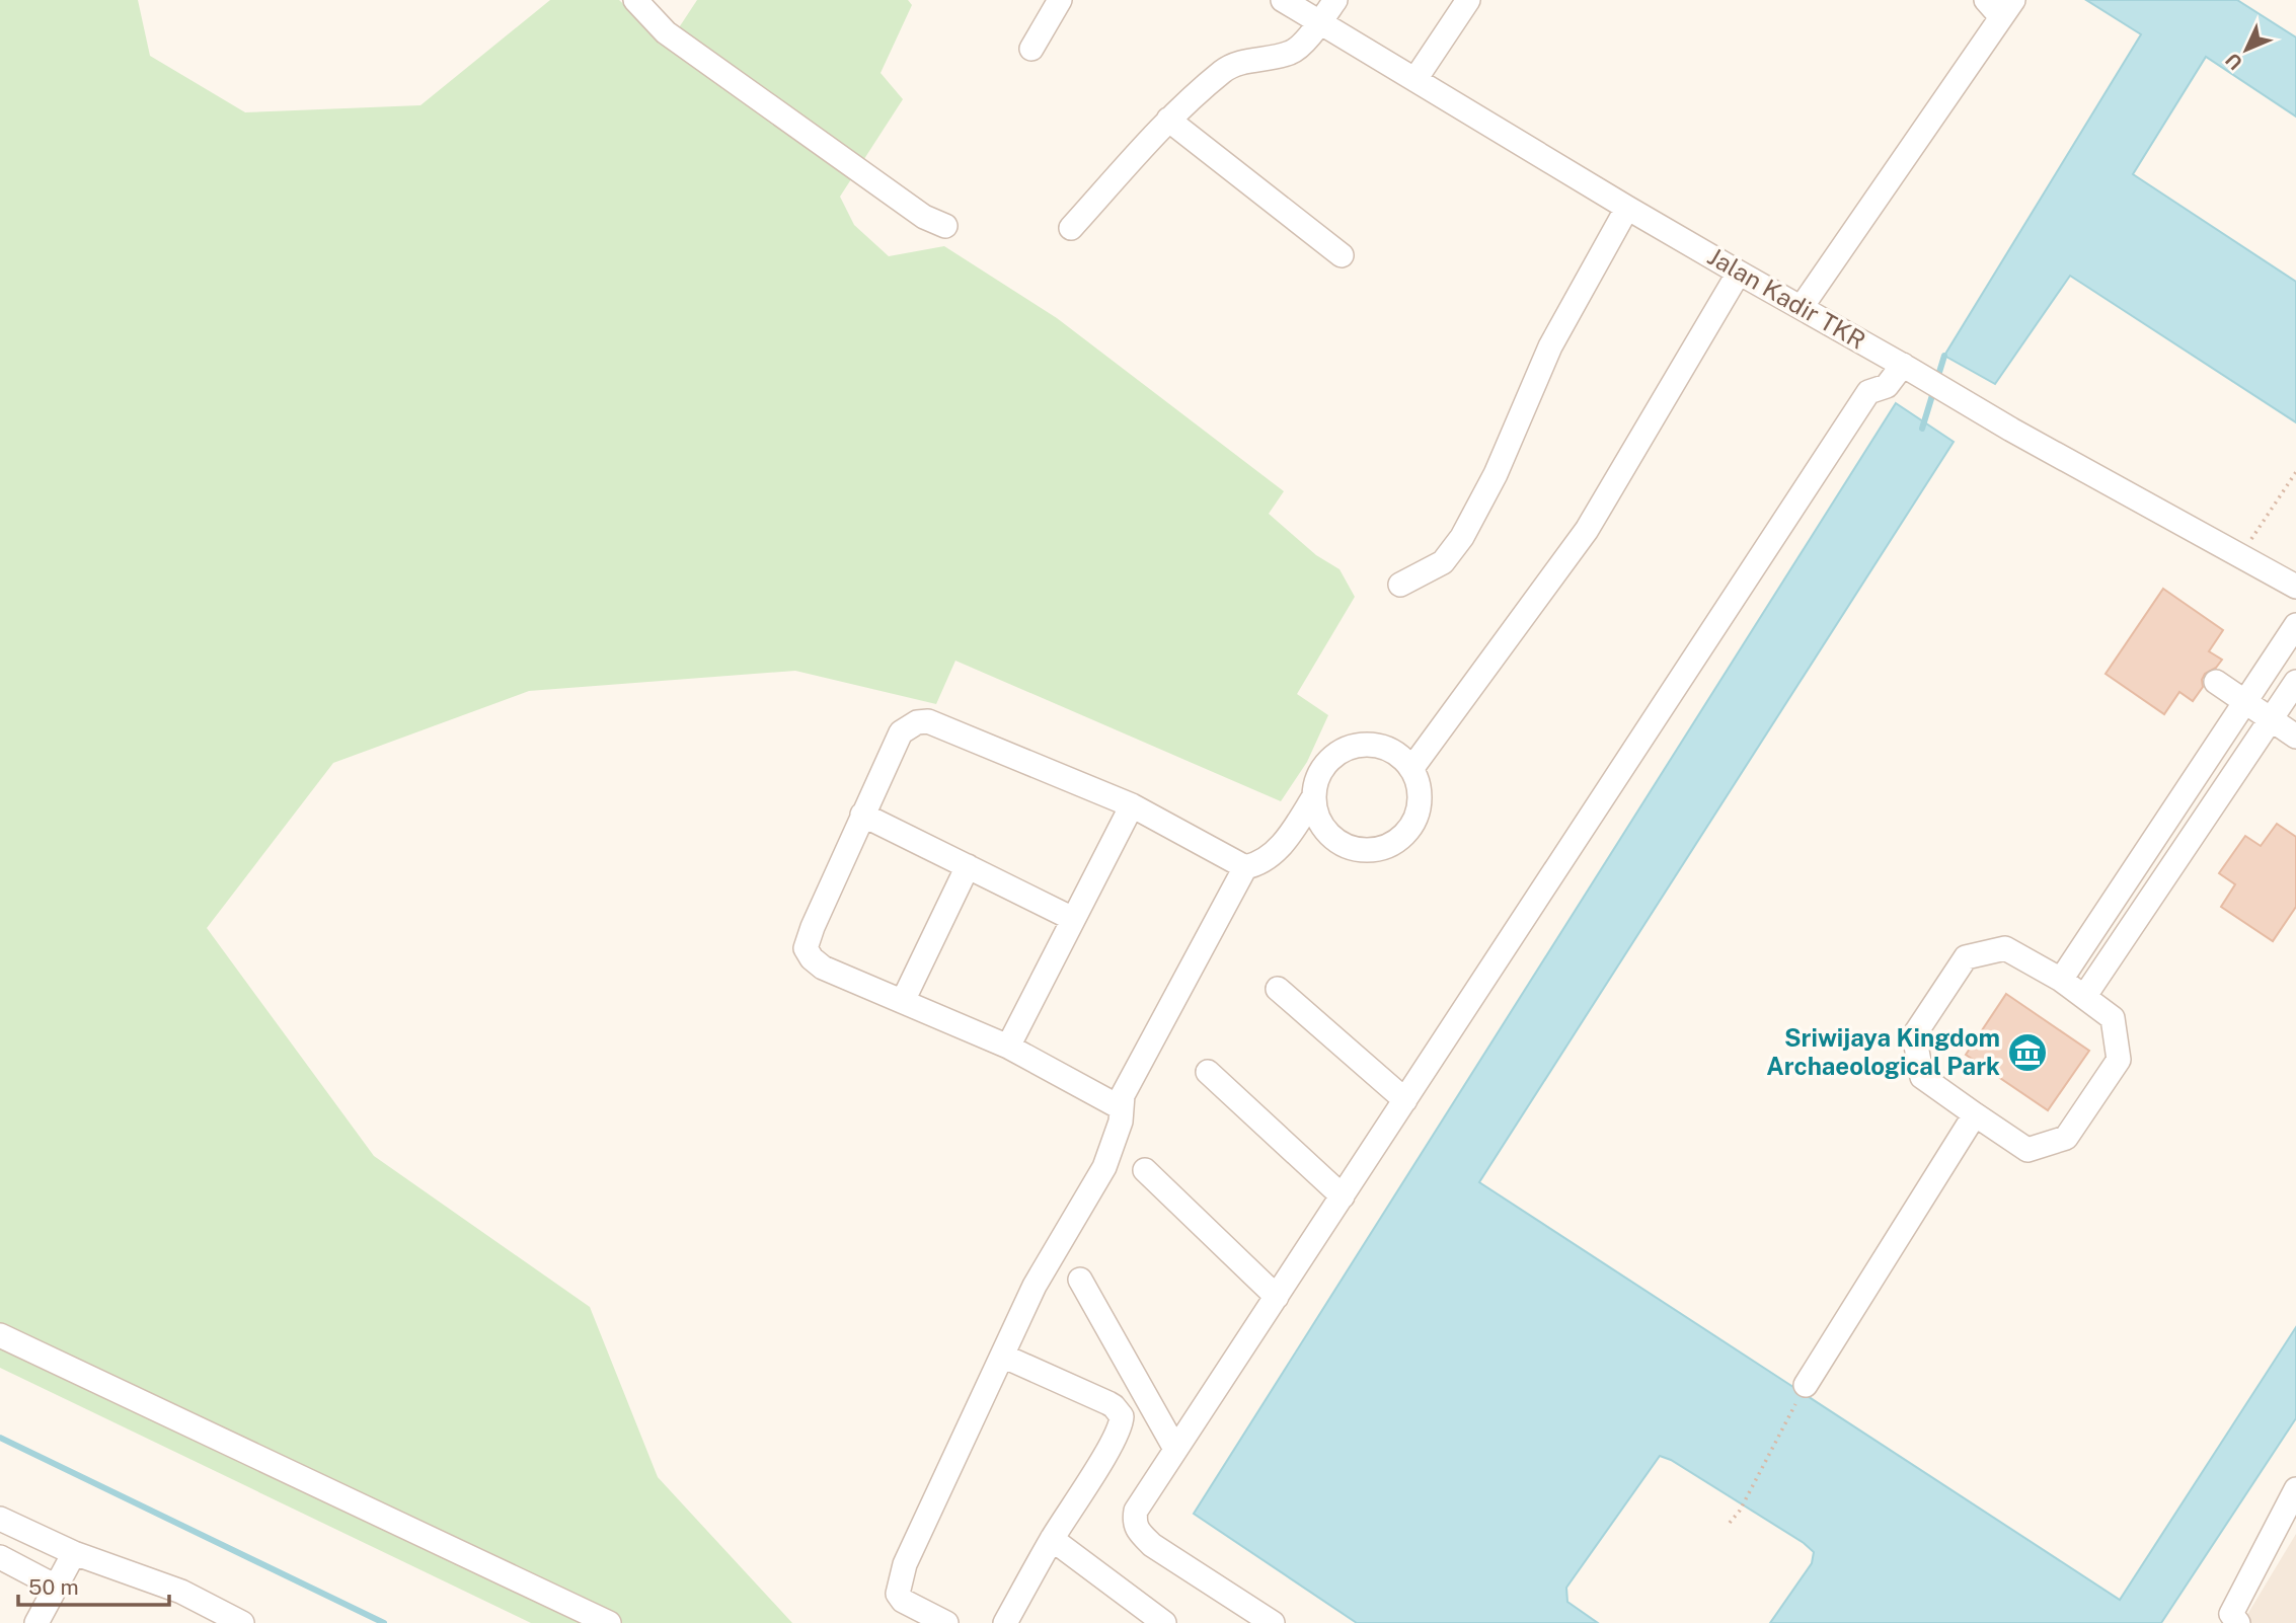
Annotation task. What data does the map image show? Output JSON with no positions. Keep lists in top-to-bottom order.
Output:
{
  "streets": {
    "street": ["Jalan Kadir TKR"]
  },
  "places": {
    "museum": ["Sriwijaya Kingdom Archaeological Park"]
  },
  "scale_bar": "50 m",
  "north": "bottom left"
}
